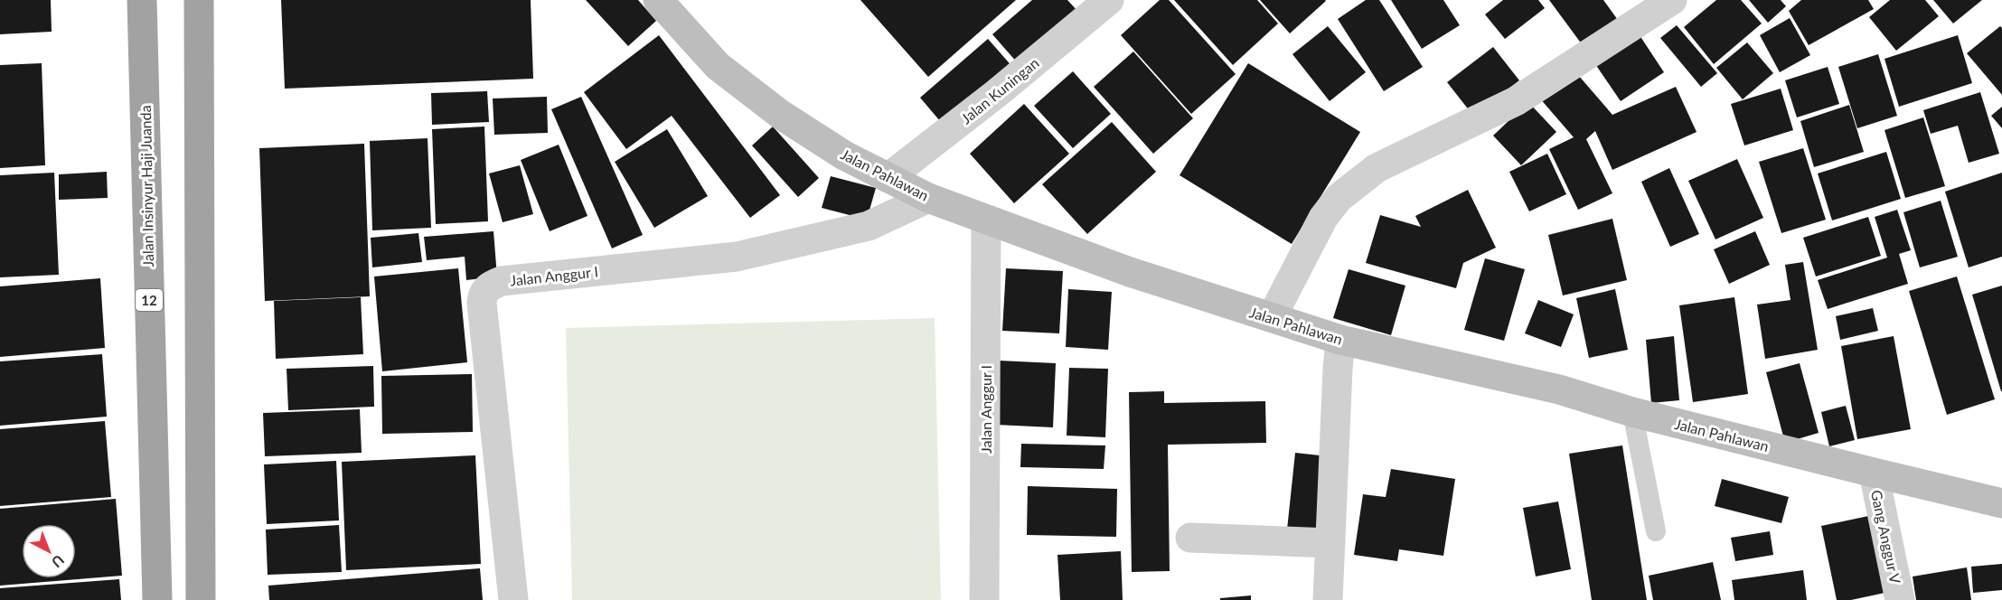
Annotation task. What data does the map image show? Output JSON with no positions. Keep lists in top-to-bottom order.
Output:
{
  "streets": {
    "highway": ["Jalan Insinyur Haji Juanda", "12"],
    "main road": ["Jalan Pahlawan"],
    "street": ["Jalan Kuningan", "Jalan Anggur I", "Gang Anggur V"]
  },
  "crossings": [
    ["Jalan Kuningan", "Jalan Pahlawan"],
    ["Jalan Pahlawan", "Jalan Anggur I"],
    ["Jalan Pahlawan", "Gang Anggur V"]
  ],
  "north": "bottom right"
}
